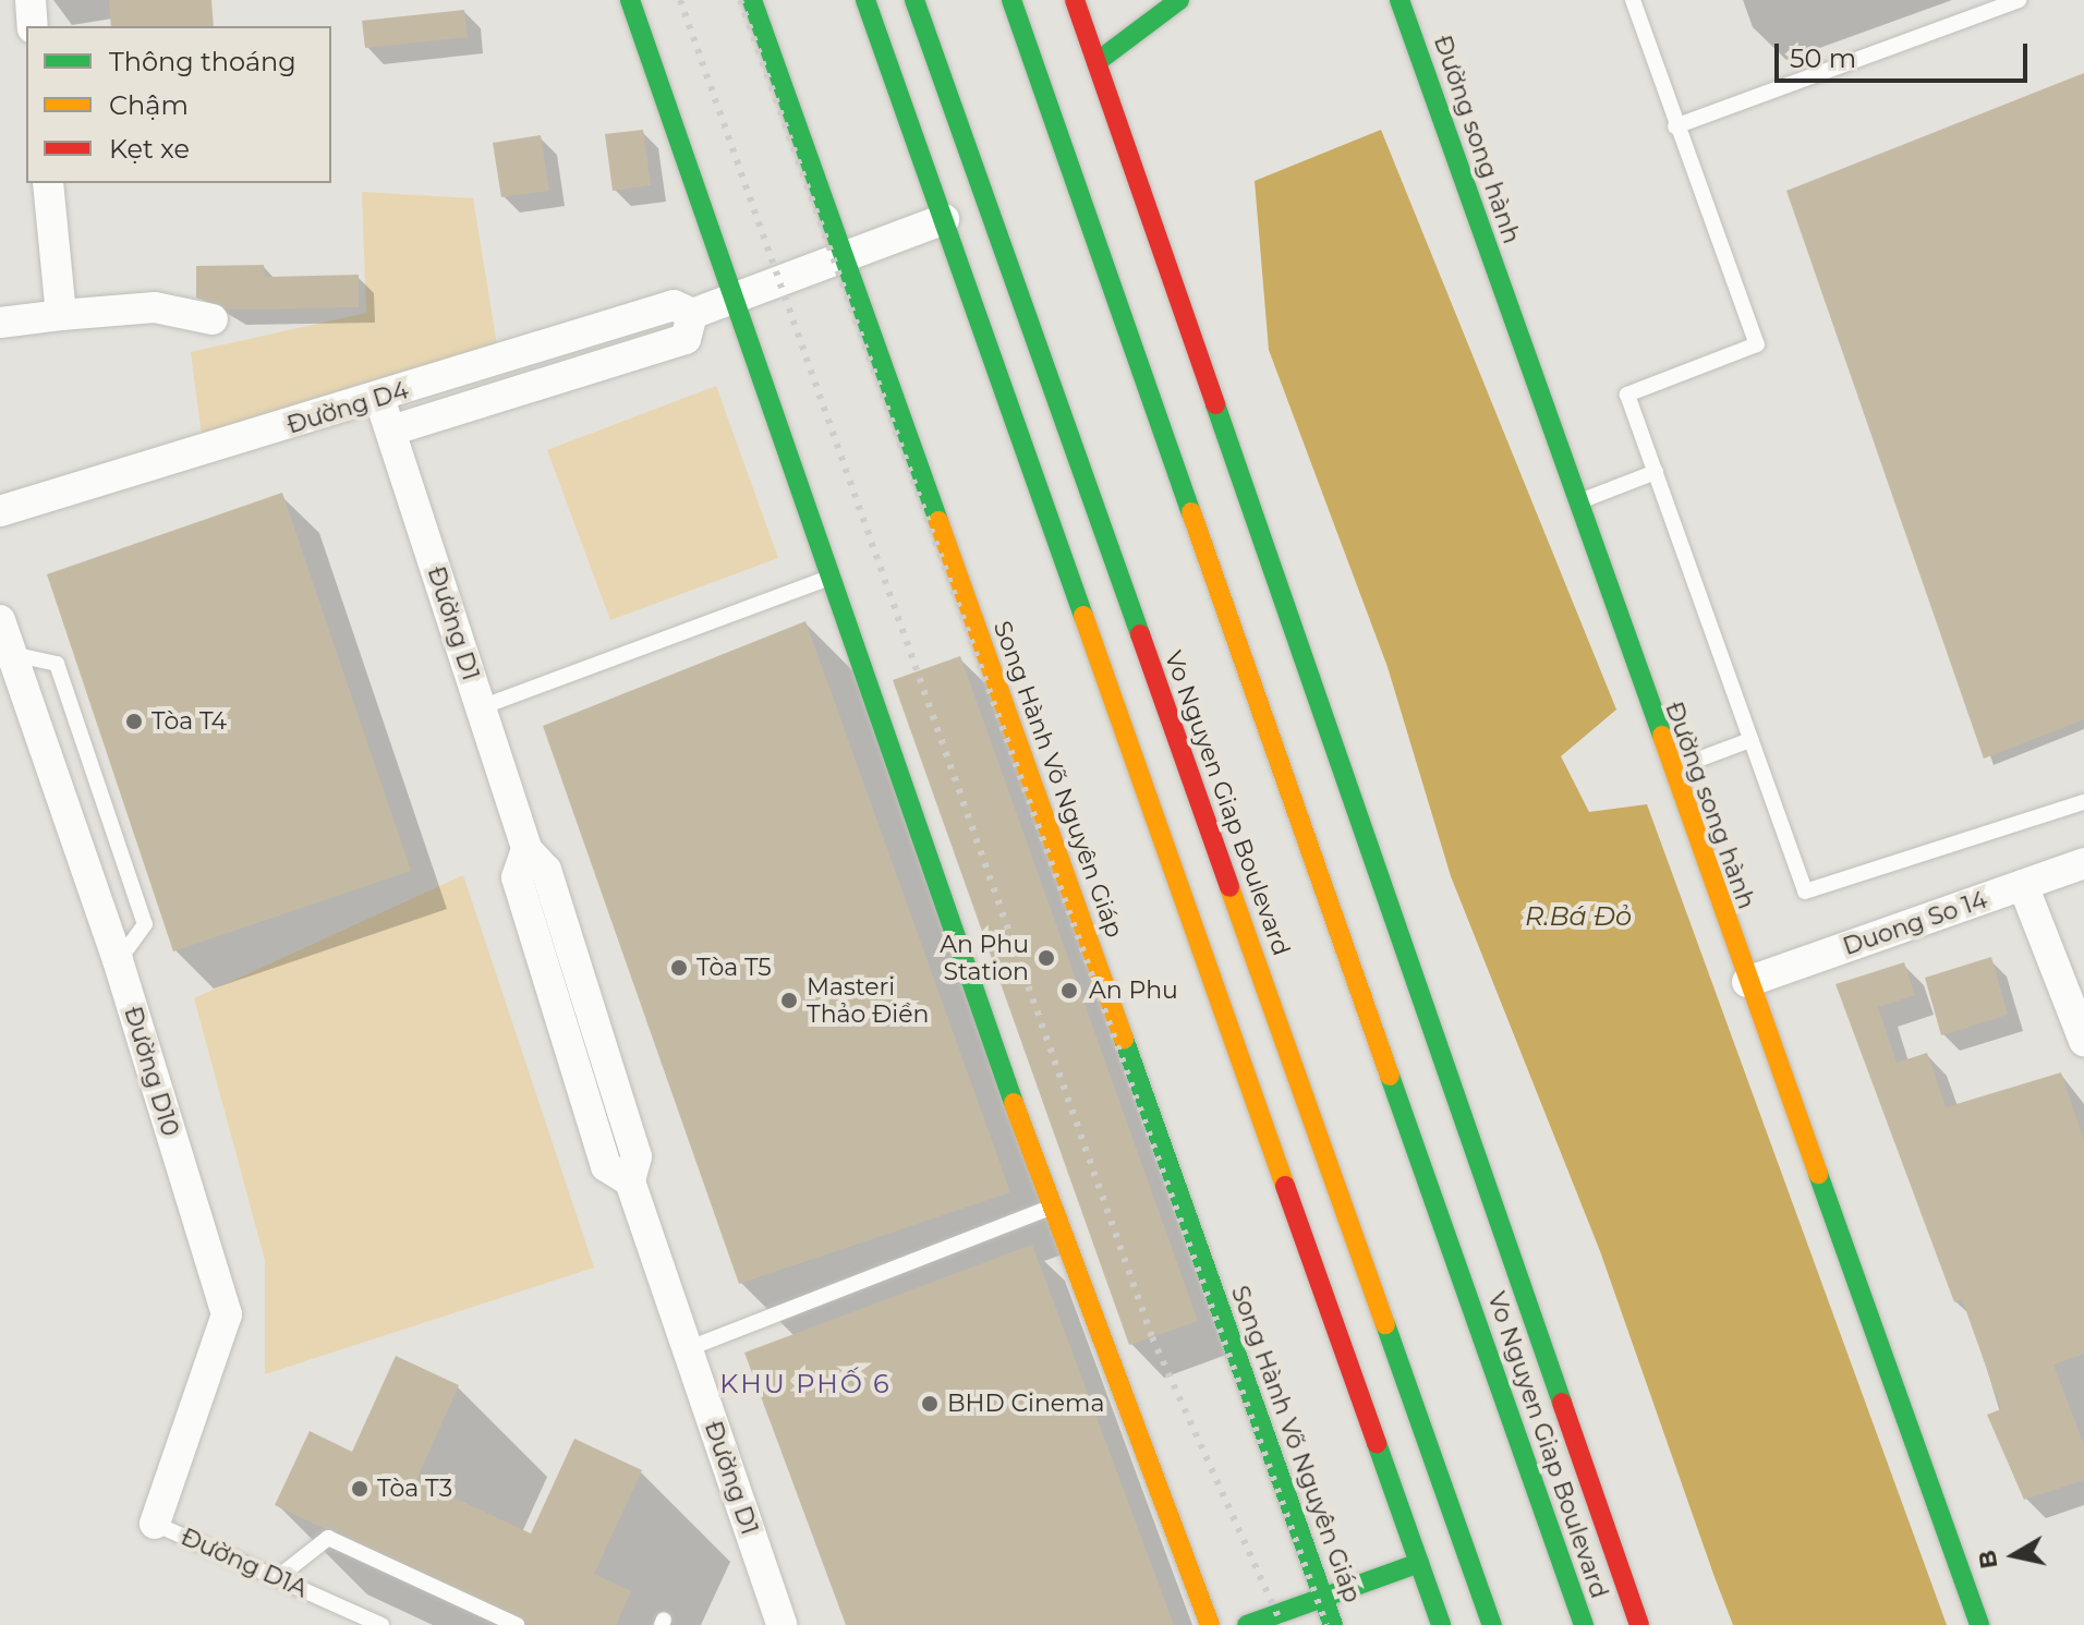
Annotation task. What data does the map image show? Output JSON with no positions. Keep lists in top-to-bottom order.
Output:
{
  "streets": {
    "main road": ["Đường song hành", "Song Hành Võ Nguyên Giáp", "Vo Nguyen Giap Boulevard"],
    "street": [
      "Đường D4",
      "Đường D1",
      "Duong So 14",
      "Đường D10"
    ],
    "lane": ["Đường D1A"]
  },
  "crossings": [
    ["Đường song hành", "Duong So 14"],
    ["Đường D4", "Đường D1"],
    ["Đường D4", "Song Hành Võ Nguyên Giáp"],
    ["Đường D10", "Đường D1A"]
  ],
  "districts": ["KHU PHỐ 6"],
  "water": ["R.Bá Đỏ"],
  "places": [
    "Tòa T4",
    "An Phu Station",
    "Tòa T5",
    "An Phu",
    "Masteri Thảo Điền",
    "BHD Cinema",
    "Tòa T3"
  ],
  "legend": ["Thông thoáng", "Chậm", "Kẹt xe"],
  "scale_bar": "50 m",
  "north": "left"
}
